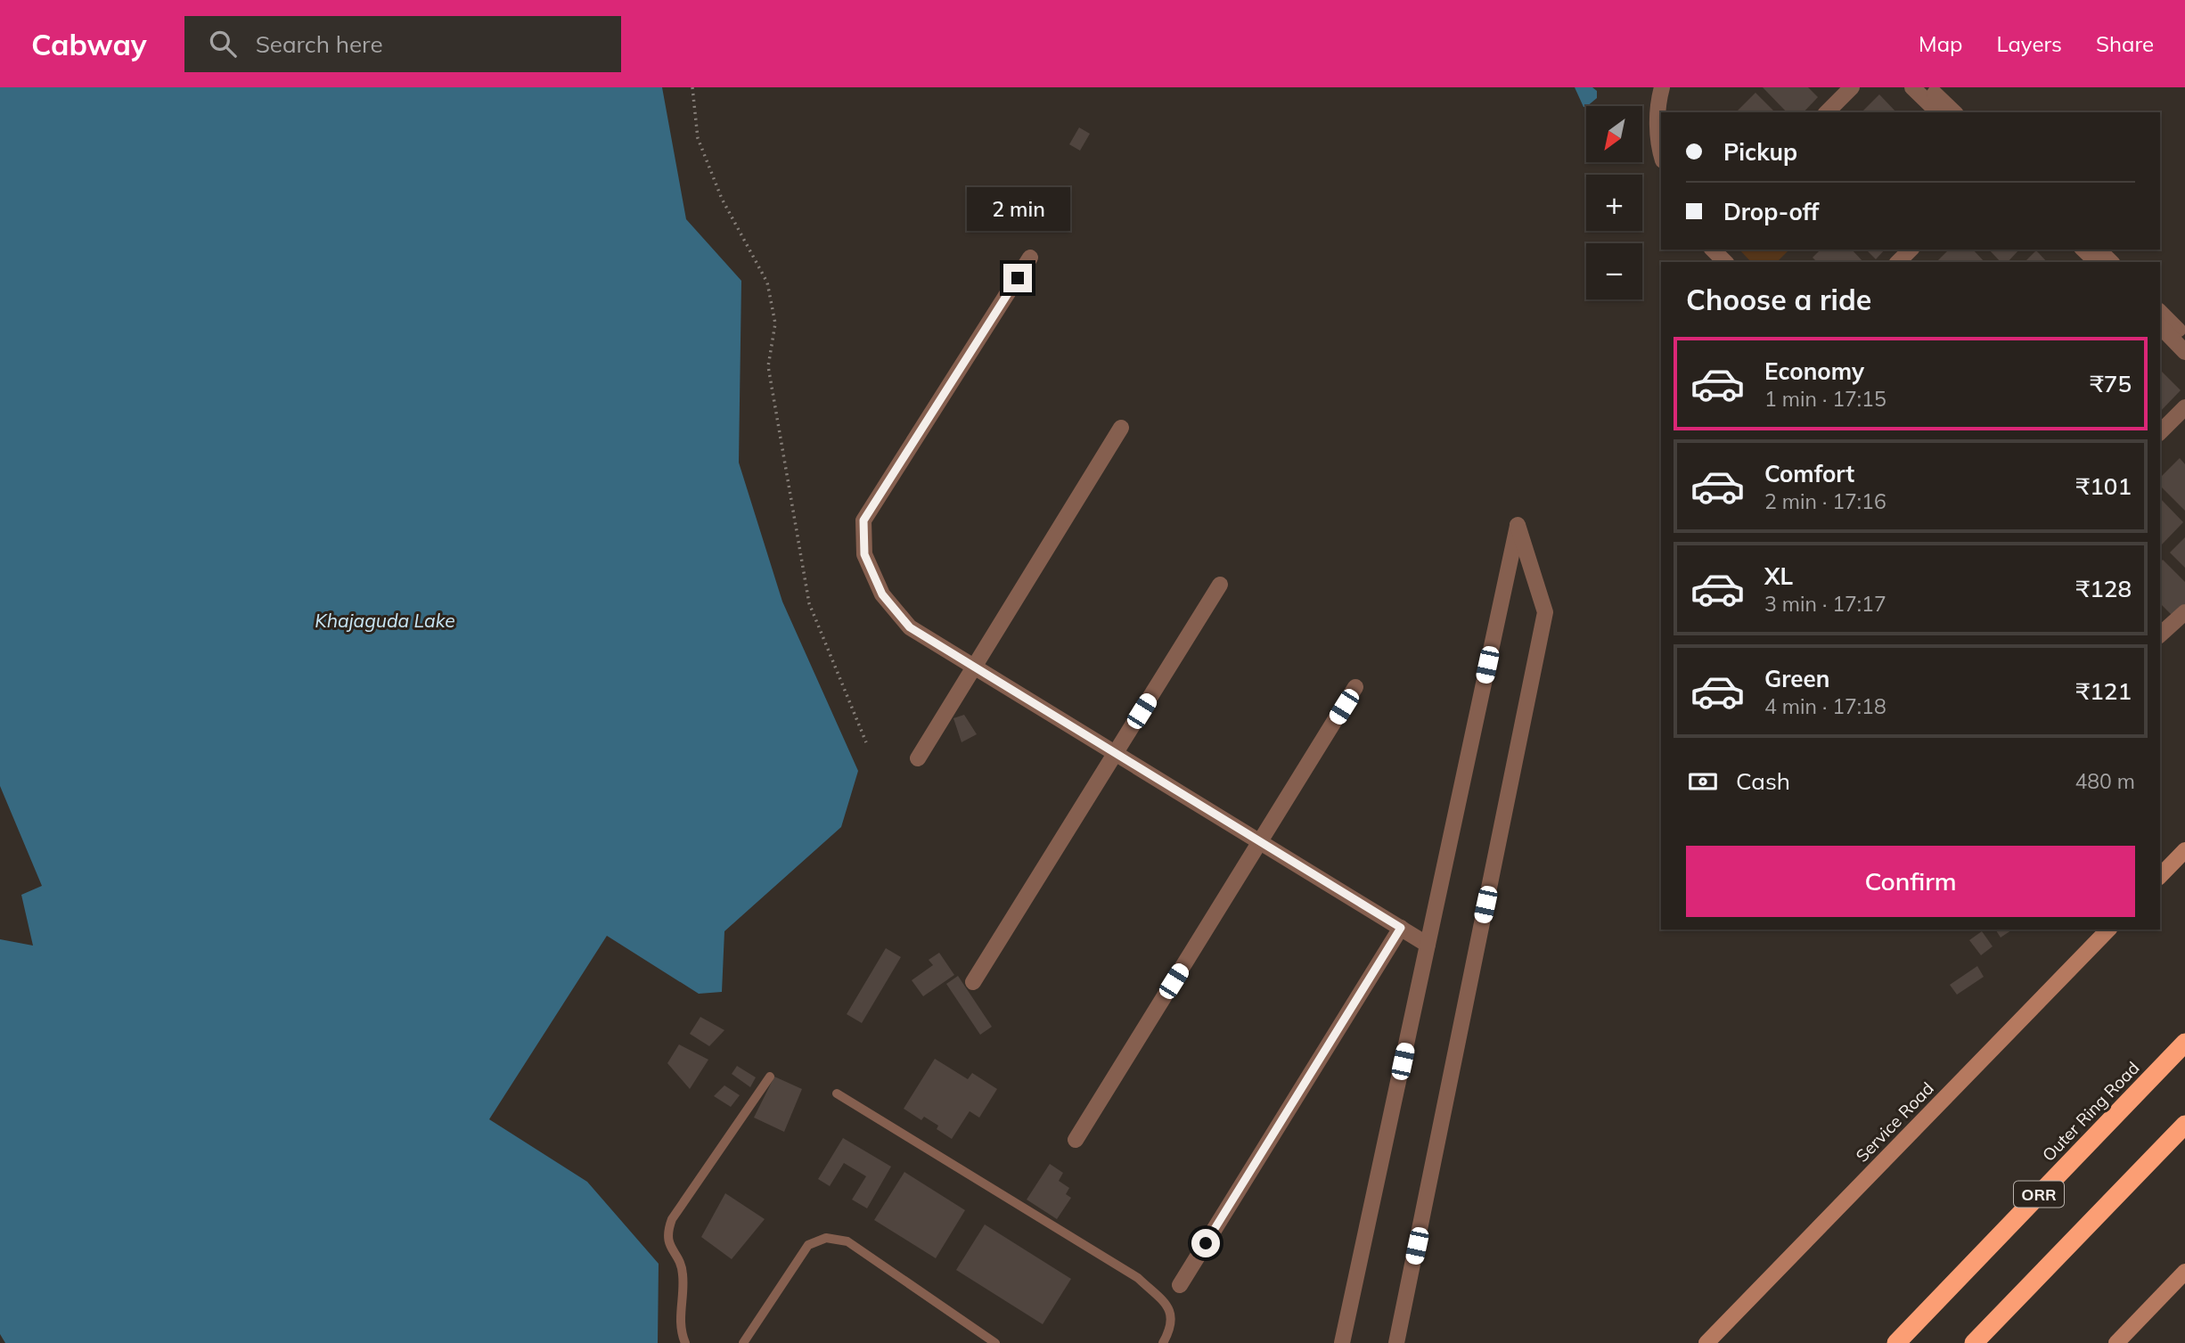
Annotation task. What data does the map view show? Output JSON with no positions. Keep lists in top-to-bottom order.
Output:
{
  "streets": {
    "highway": ["Outer Ring Road", "ORR"],
    "main road": ["Service Road"]
  },
  "water": ["Khajaguda Lake"],
  "north": "bottom left",
  "page": {
    "header": "Cabway",
    "search": "Search here",
    "nav": ["Map", "Layers", "Share"],
    "map_buttons": ["+", "−"],
    "banner": ["Pickup", "Drop-off"],
    "bubble": "2 min",
    "heading": "Choose a ride",
    "list": [
      {
        "name": "Economy",
        "note": "1 min · 17:15",
        "value": "₹75"
      },
      {
        "name": "Comfort",
        "note": "2 min · 17:16",
        "value": "₹101"
      },
      {
        "name": "XL",
        "note": "3 min · 17:17",
        "value": "₹128"
      },
      {
        "name": "Green",
        "note": "4 min · 17:18",
        "value": "₹121"
      }
    ],
    "pay": ["Cash", "480 m"],
    "buttons": "Confirm"
  }
}
